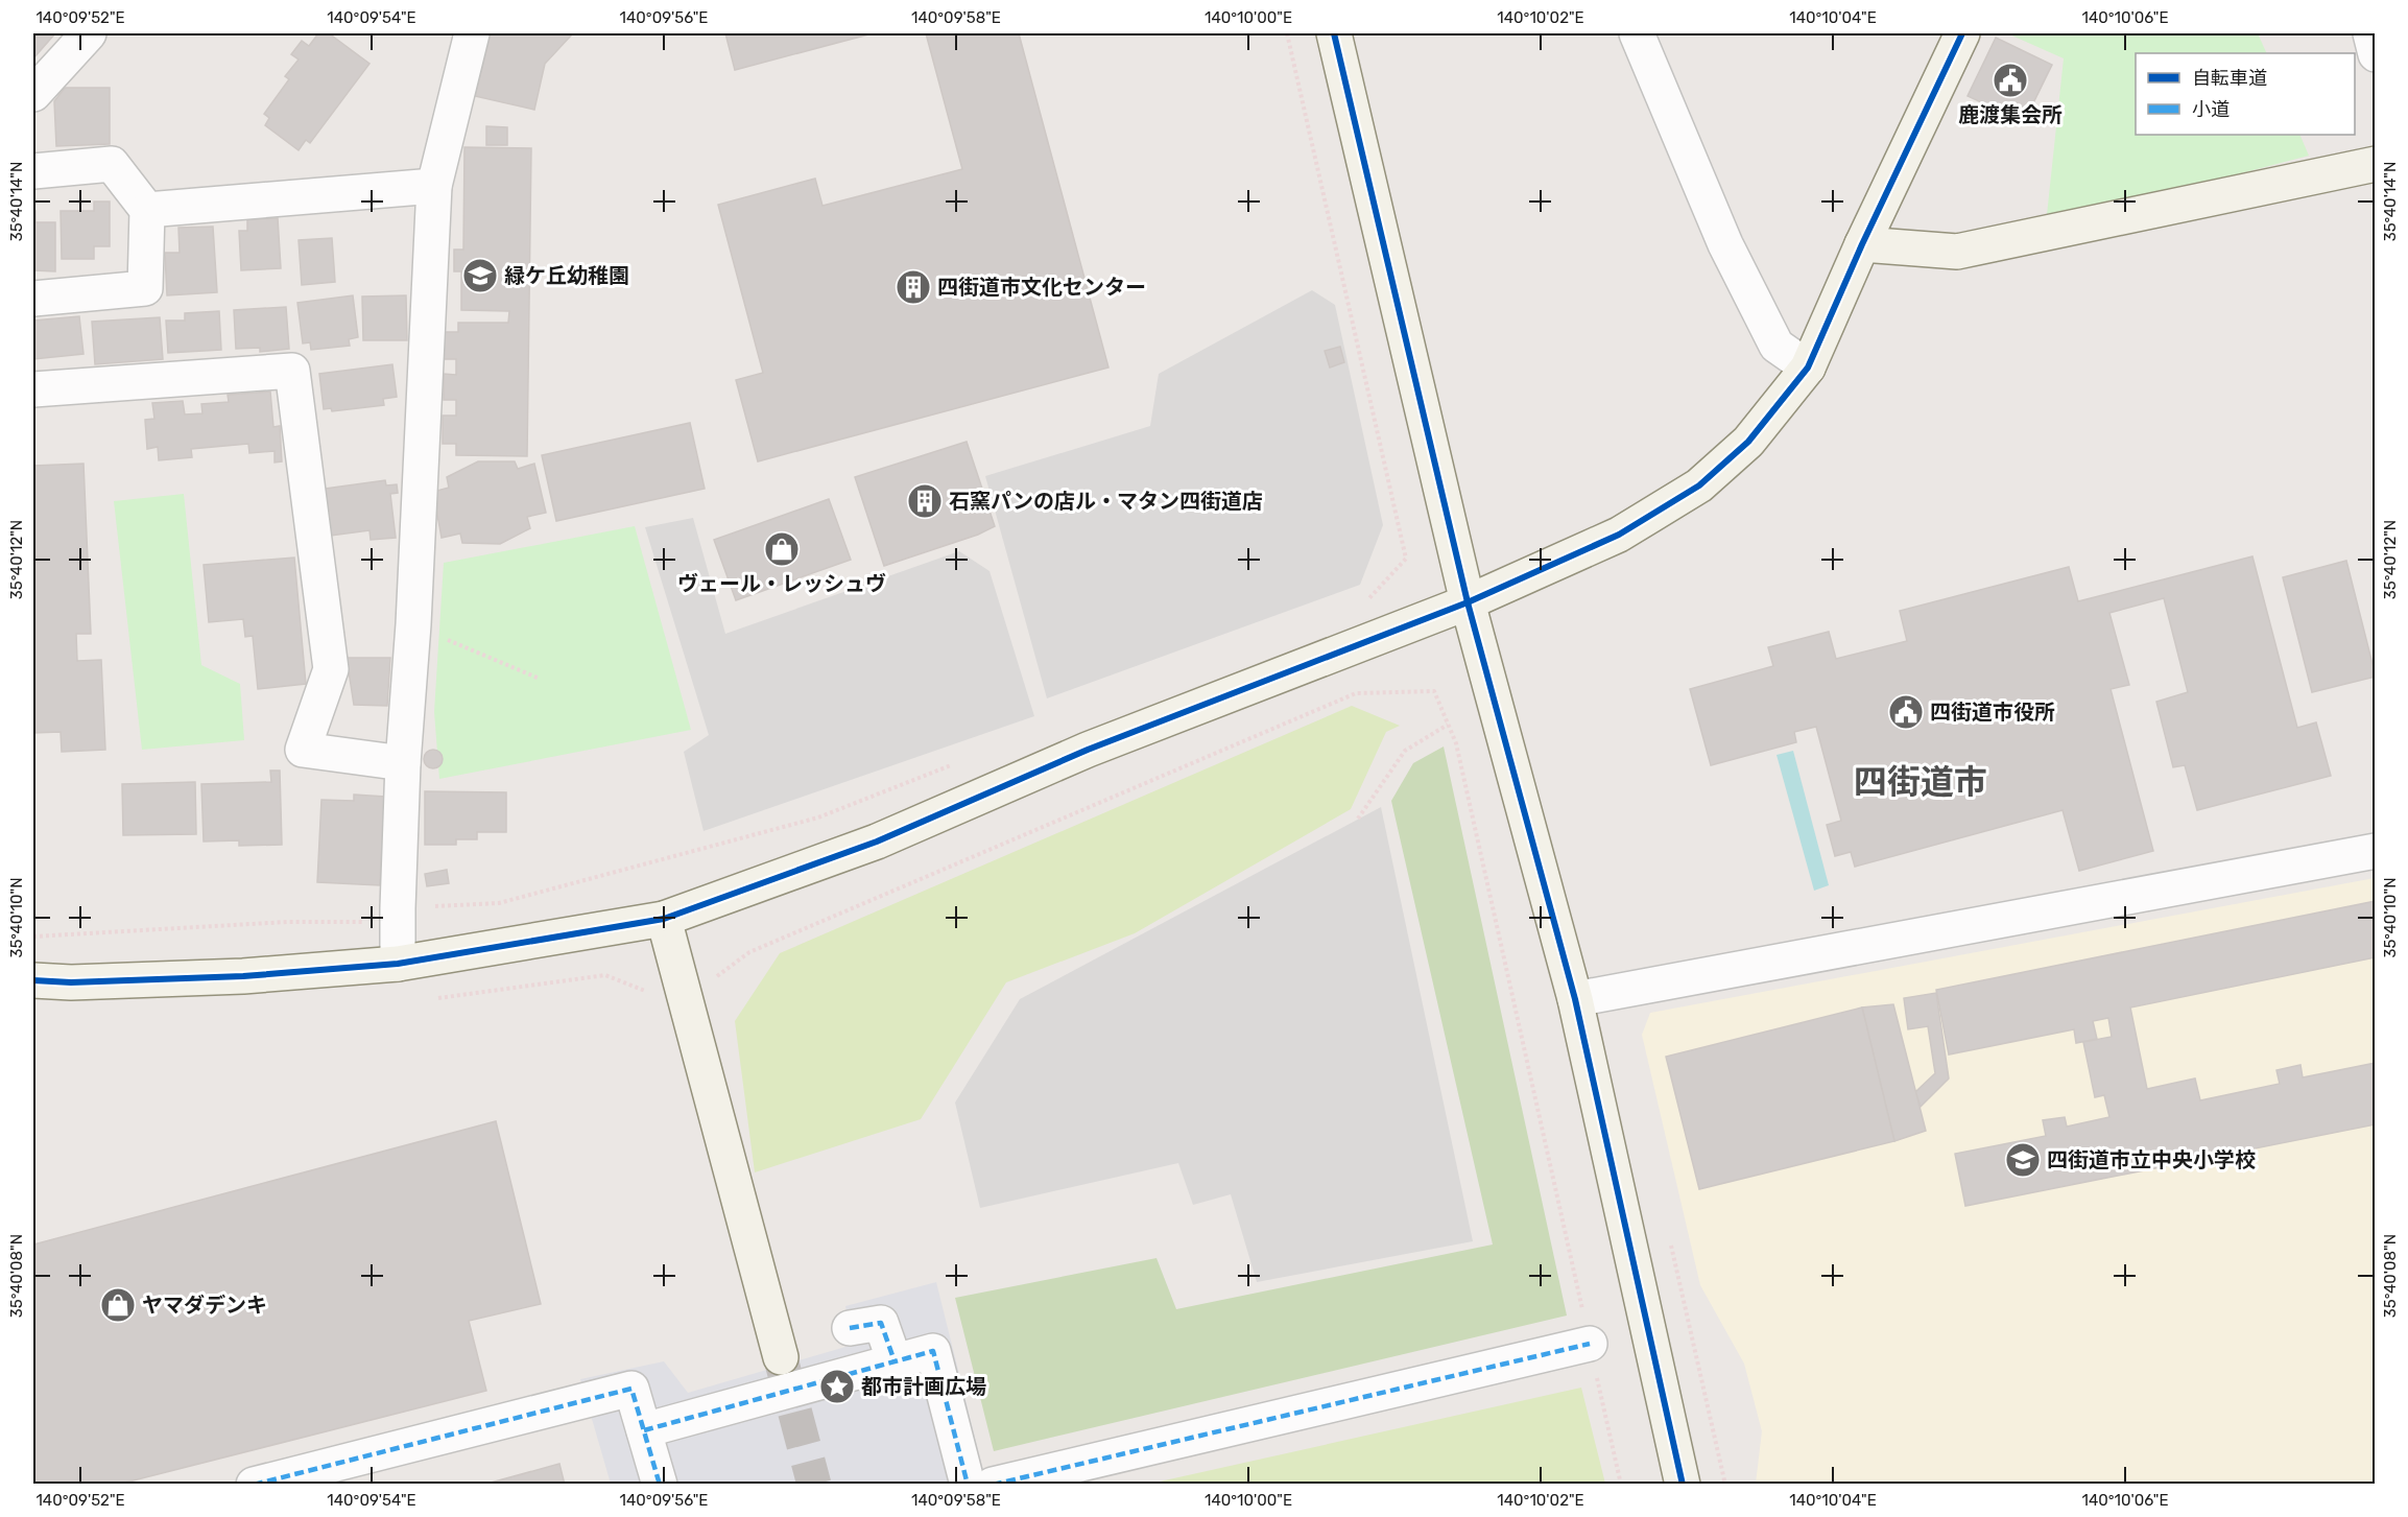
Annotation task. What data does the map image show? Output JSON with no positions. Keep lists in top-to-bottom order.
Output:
{
  "districts": ["四街道市"],
  "places": {
    "public building": ["鹿渡集会所", "四街道市役所"],
    "school or university": ["緑ケ丘幼稚園", "四街道市立中央小学校"],
    "building": ["四街道市文化センター", "石窯パンの店ル・マタン四街道店"],
    "shop": ["ヴェール・レッシュヴ", "ヤマダデンキ"],
    "place": ["都市計画広場"]
  },
  "legend": ["自転車道", "小道"],
  "coordinates": [
    "140°09'52\"E",
    "140°09'54\"E",
    "140°09'56\"E",
    "140°09'58\"E",
    "140°10'00\"E",
    "140°10'02\"E",
    "140°10'04\"E",
    "140°10'06\"E",
    "35°40'14\"N",
    "35°40'12\"N",
    "35°40'10\"N",
    "35°40'08\"N"
  ]
}
